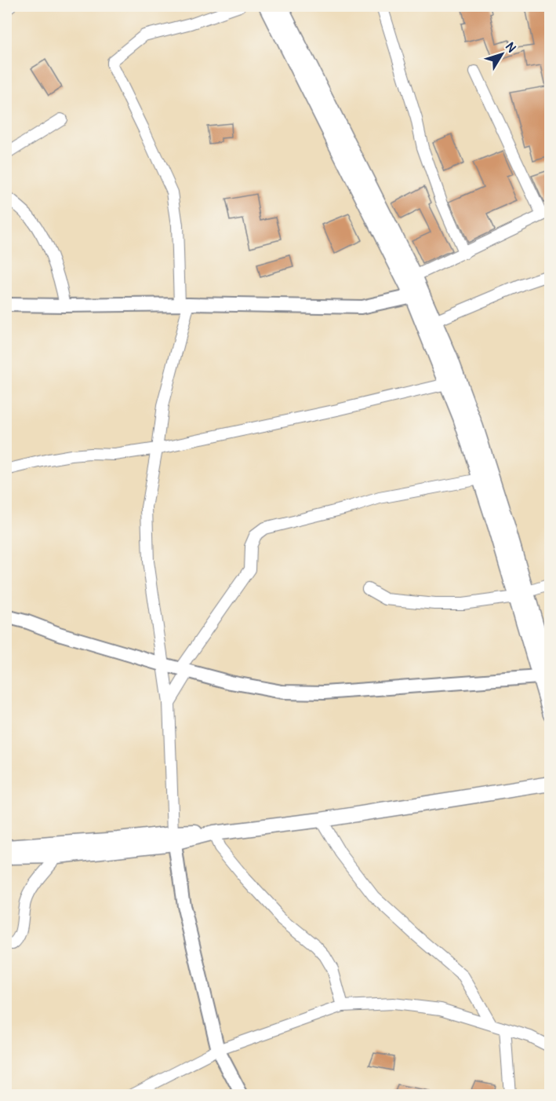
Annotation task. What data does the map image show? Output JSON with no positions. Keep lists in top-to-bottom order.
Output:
{
  "north": "top right"
}
